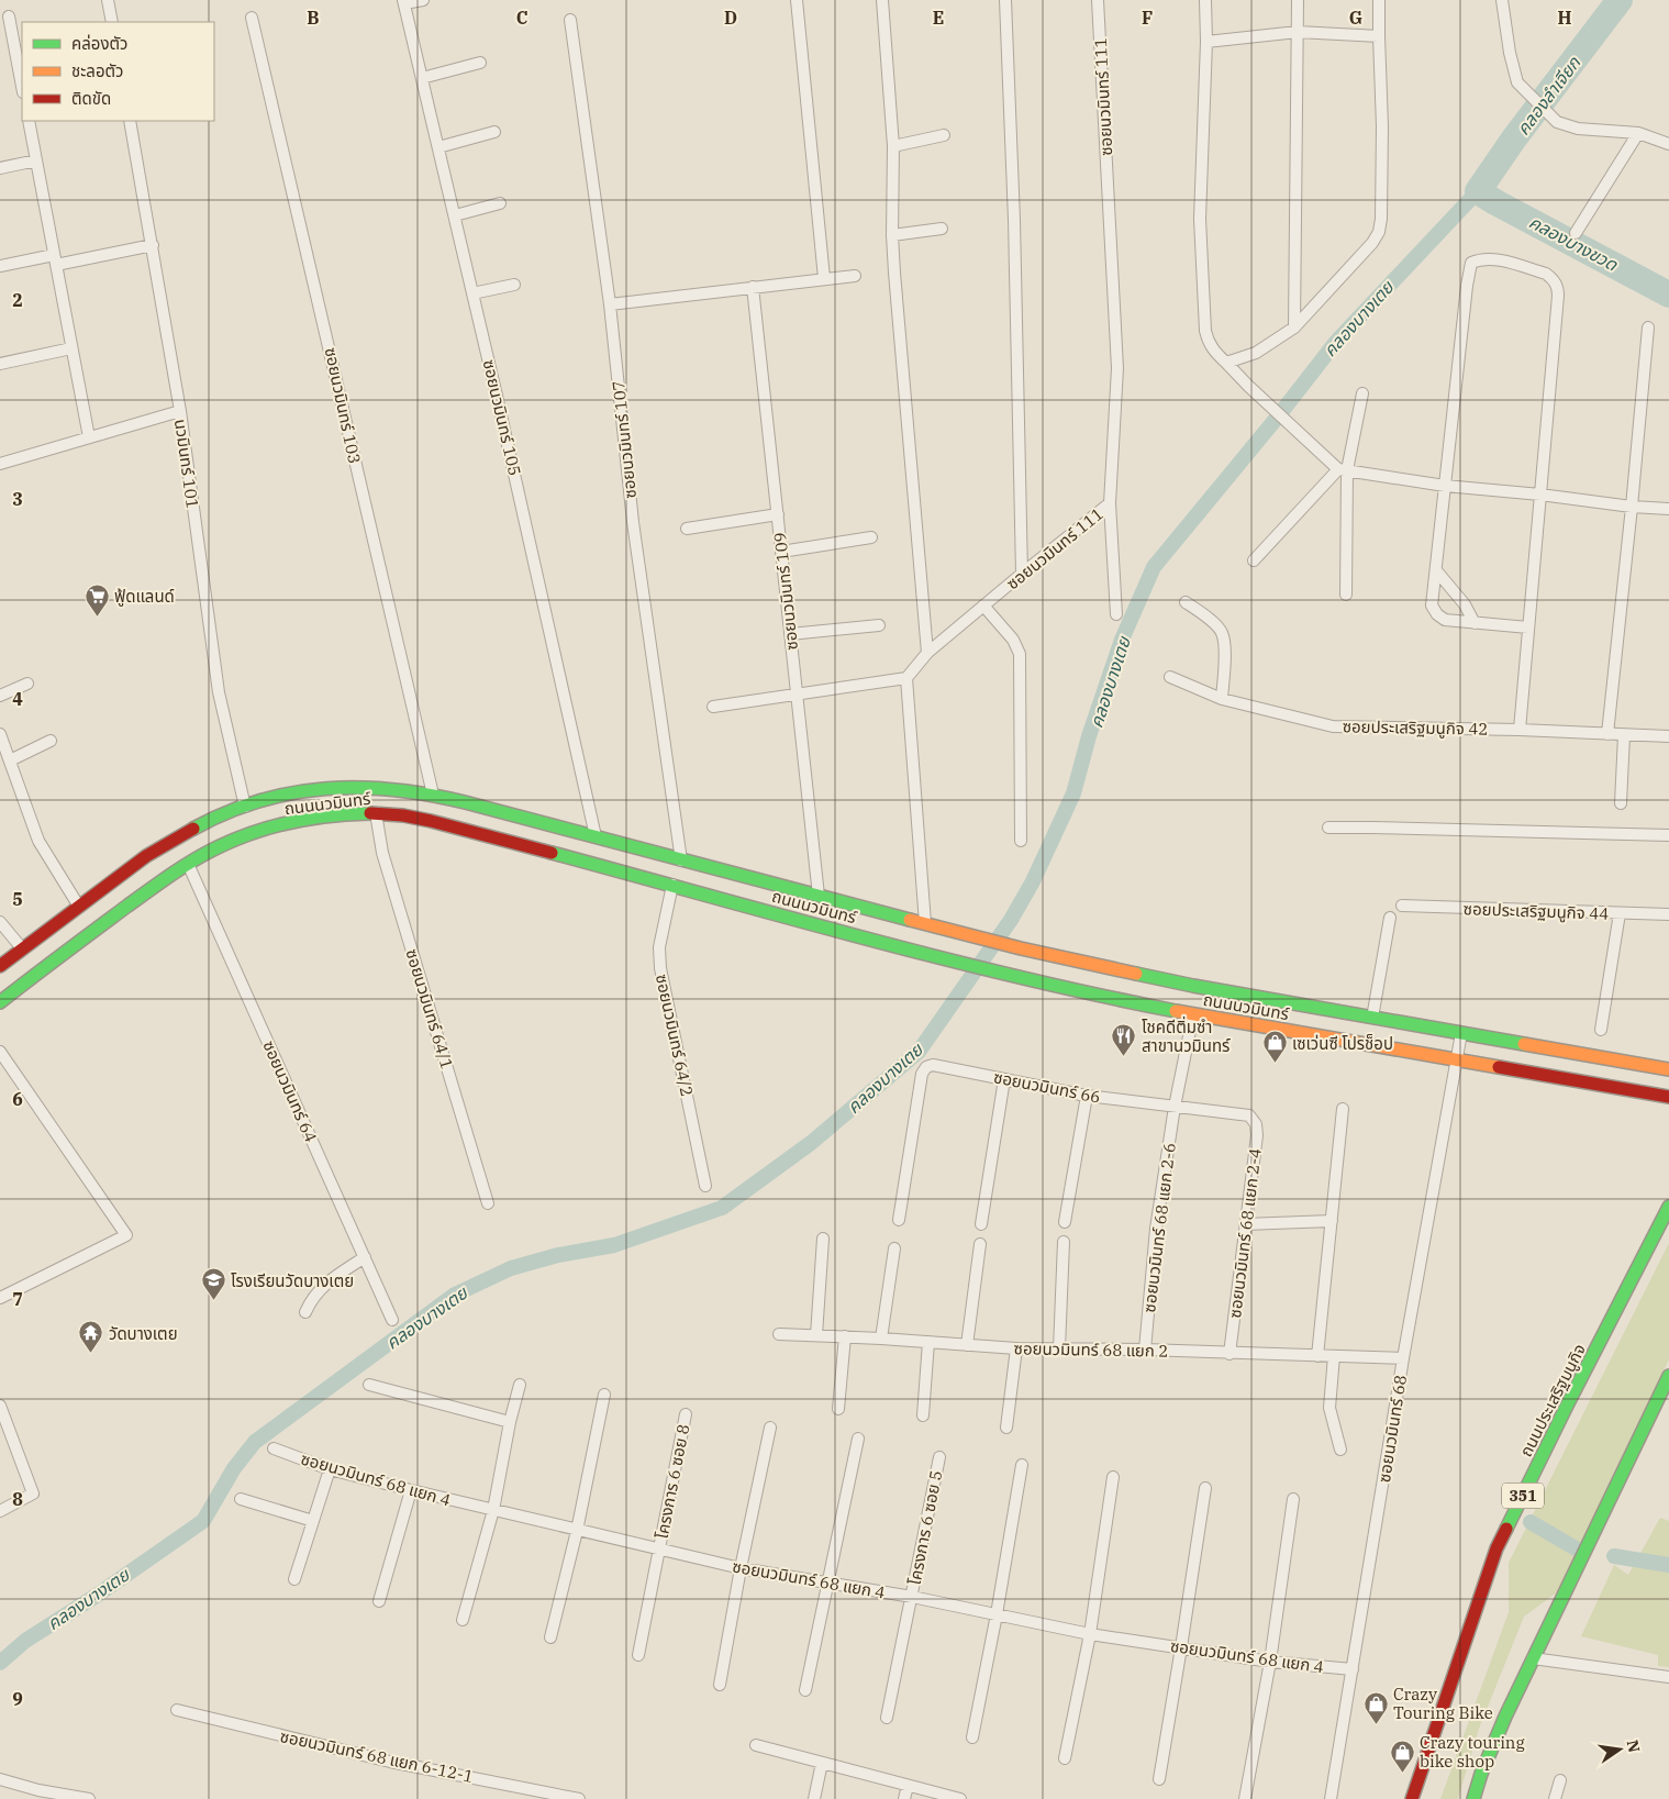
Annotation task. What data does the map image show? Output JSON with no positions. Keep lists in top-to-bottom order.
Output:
{
  "streets": {
    "main road": ["ถนนนวมินทร์", "ถนนประเสริฐมนูกิจ", "351"],
    "street": [
      "ซอยนวมินทร์ 111",
      "ซอยนวมินทร์ 103",
      "ซอยนวมินทร์ 105",
      "ซอยนวมินทร์ 107",
      "นวมินทร์ 101",
      "ซอยนวมินทร์ 109",
      "ซอยประเสริฐมนูกิจ 42",
      "ซอยประเสริฐมนูกิจ 44",
      "ซอยนวมินทร์ 64/1",
      "ซอยนวมินทร์ 64/2",
      "ซอยนวมินทร์ 66",
      "ซอยนวมินทร์ 64",
      "ซอยนวมินทร์ 68 แยก 2-6",
      "ซอยนวมินทร์ 68 แยก 2-4",
      "ซอยนวมินทร์ 68 แยก 2",
      "ซอยนวมินทร์ 68",
      "ซอยนวมินทร์ 68 แยก 4",
      "โครงการ 6 ซอย 8",
      "โครงการ 6 ซอย 5",
      "ซอยนวมินทร์ 68 แยก 6-12-1"
    ]
  },
  "crossings": [
    ["ซอยนวมินทร์ 103", "ถนนนวมินทร์"],
    ["ซอยนวมินทร์ 105", "ถนนนวมินทร์"],
    ["ซอยนวมินทร์ 107", "ถนนนวมินทร์"],
    ["นวมินทร์ 101", "ถนนนวมินทร์"],
    ["ซอยนวมินทร์ 109", "ถนนนวมินทร์"],
    ["ถนนนวมินทร์", "ซอยนวมินทร์ 64/1"],
    ["ถนนนวมินทร์", "ซอยนวมินทร์ 64/2"],
    ["ถนนนวมินทร์", "ซอยนวมินทร์ 64"],
    ["ถนนนวมินทร์", "ซอยนวมินทร์ 68"],
    ["ซอยนวมินทร์ 66", "ซอยนวมินทร์ 68 แยก 2-6"],
    ["ซอยนวมินทร์ 66", "ซอยนวมินทร์ 68 แยก 2-4"],
    ["ซอยนวมินทร์ 68 แยก 2-6", "ซอยนวมินทร์ 68 แยก 2"],
    ["ซอยนวมินทร์ 68 แยก 2-4", "ซอยนวมินทร์ 68 แยก 2"],
    ["ซอยนวมินทร์ 68 แยก 2", "ซอยนวมินทร์ 68"],
    ["ซอยนวมินทร์ 68", "ซอยนวมินทร์ 68 แยก 4"],
    ["ซอยนวมินทร์ 68 แยก 4", "โครงการ 6 ซอย 8"],
    ["ซอยนวมินทร์ 68 แยก 4", "โครงการ 6 ซอย 5"]
  ],
  "water": ["คลองลำเจียก", "คลองบางขวด", "คลองบางเตย"],
  "places": {
    "supermarket": ["ฟู้ดแลนด์"],
    "restaurant": ["โชคดีติ่มซำ สาขานวมินทร์"],
    "shop": ["เซเว่นซี โปรช็อป", "Crazy Touring Bike", "Crazy touring bike shop"],
    "school or university": ["โรงเรียนวัดบางเตย"],
    "temple": ["วัดบางเตย"]
  },
  "legend": ["คล่องตัว", "ชะลอตัว", "ติดขัด"],
  "north": "right",
  "grid": {
    "columns": [
      "B",
      "C",
      "D",
      "E",
      "F",
      "G",
      "H"
    ],
    "rows": [
      "2",
      "3",
      "4",
      "5",
      "6",
      "7",
      "8",
      "9"
    ]
  }
}
